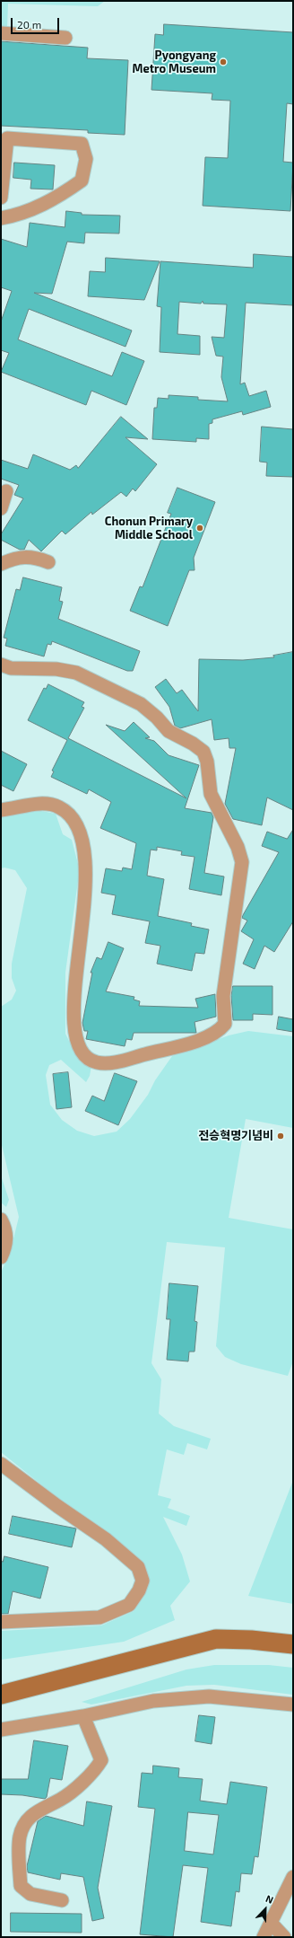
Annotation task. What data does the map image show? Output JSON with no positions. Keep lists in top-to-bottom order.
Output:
{
  "places": ["Pyongyang Metro Museum", "Chonun Primary Middle School", "전승혁명기념비"],
  "scale_bar": "20 m",
  "north": "top right"
}
